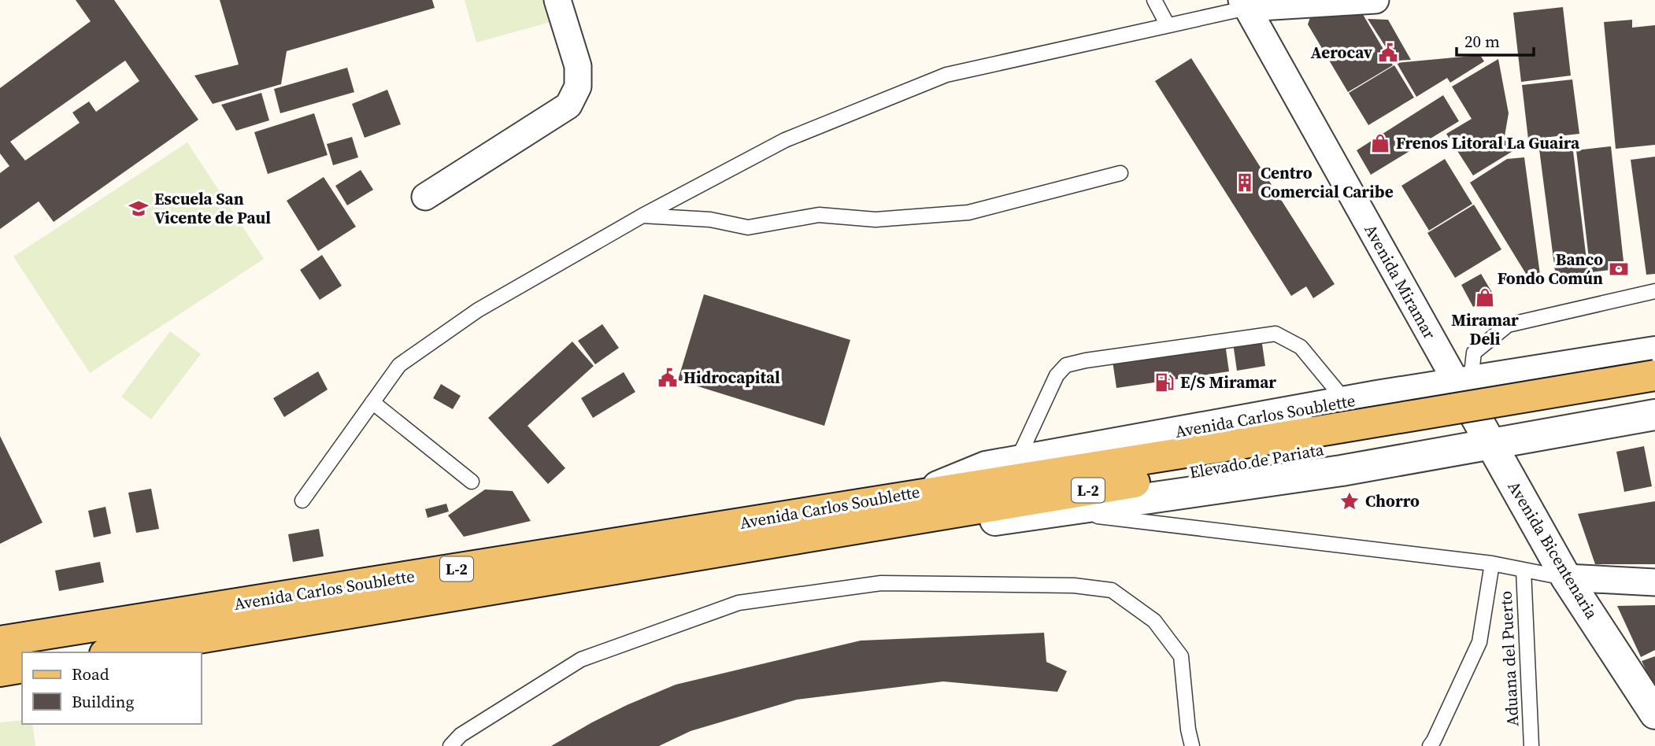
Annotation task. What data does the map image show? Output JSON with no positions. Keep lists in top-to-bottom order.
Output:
{
  "streets": {
    "main road": ["Avenida Carlos Soublette", "Elevado de Pariata", "L-2"],
    "street": ["Avenida Miramar", "Avenida Bicentenaria"],
    "lane": ["Aduana del Puerto"]
  },
  "crossings": [
    ["Avenida Miramar", "Avenida Carlos Soublette"],
    ["Avenida Miramar", "Avenida Bicentenaria"],
    ["Avenida Carlos Soublette", "Elevado de Pariata"],
    ["Avenida Carlos Soublette", "Avenida Bicentenaria"]
  ],
  "places": {
    "public building": ["Aerocav", "Hidrocapital"],
    "shop": ["Frenos Litoral La Guaira", "Miramar Deli"],
    "building": ["Centro Comercial Caribe"],
    "school or university": ["Escuela San Vicente de Paul"],
    "bank": ["Banco Fondo Común"],
    "fuel station": ["E/S Miramar"],
    "place": ["Chorro"]
  },
  "legend": ["Road", "Building"],
  "scale_bar": "20 m"
}
